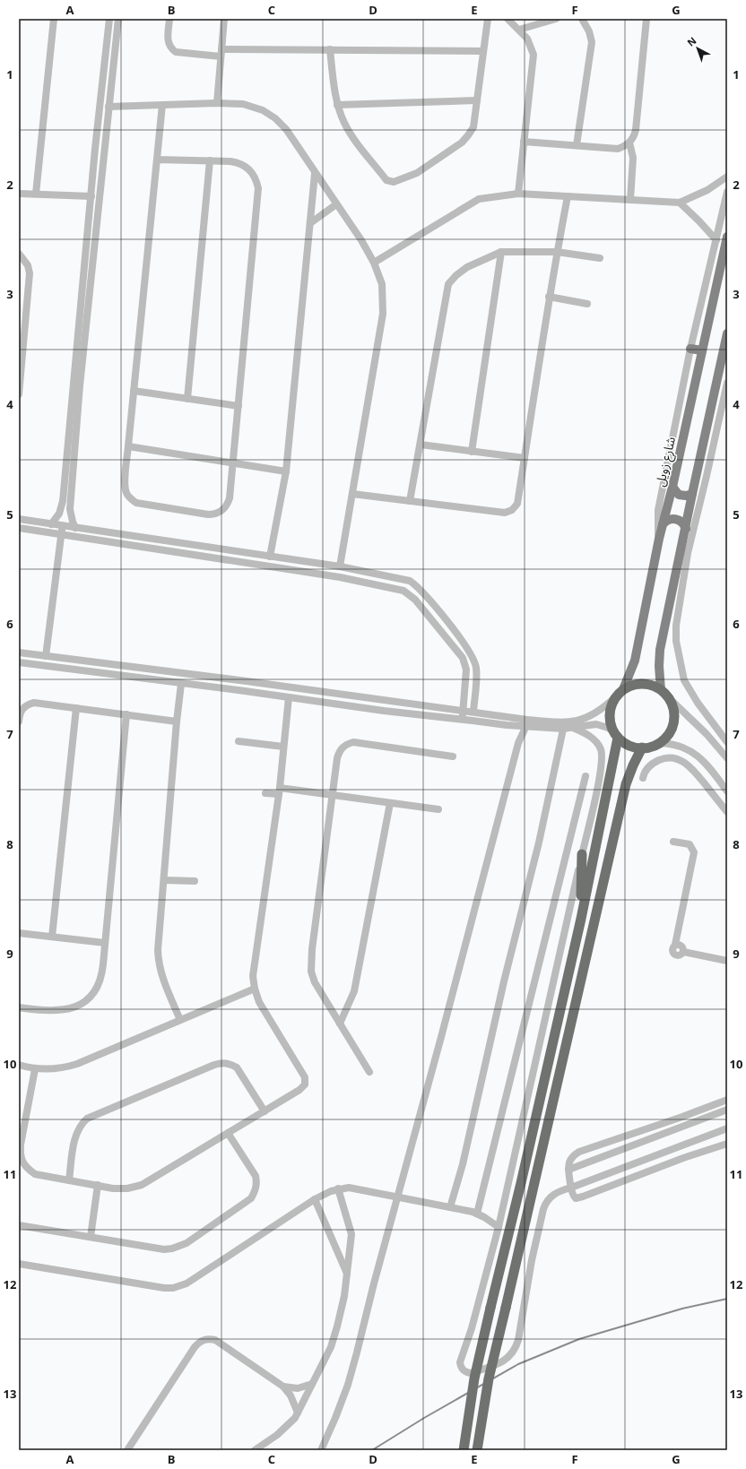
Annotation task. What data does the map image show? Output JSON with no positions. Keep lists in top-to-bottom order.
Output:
{
  "streets": {
    "main road": ["شارع زويل"]
  },
  "north": "top left",
  "grid": {
    "columns": [
      "A",
      "B",
      "C",
      "D",
      "E",
      "F",
      "G"
    ],
    "rows": [
      "1",
      "2",
      "3",
      "4",
      "5",
      "6",
      "7",
      "8",
      "9",
      "10",
      "11",
      "12",
      "13"
    ]
  }
}
